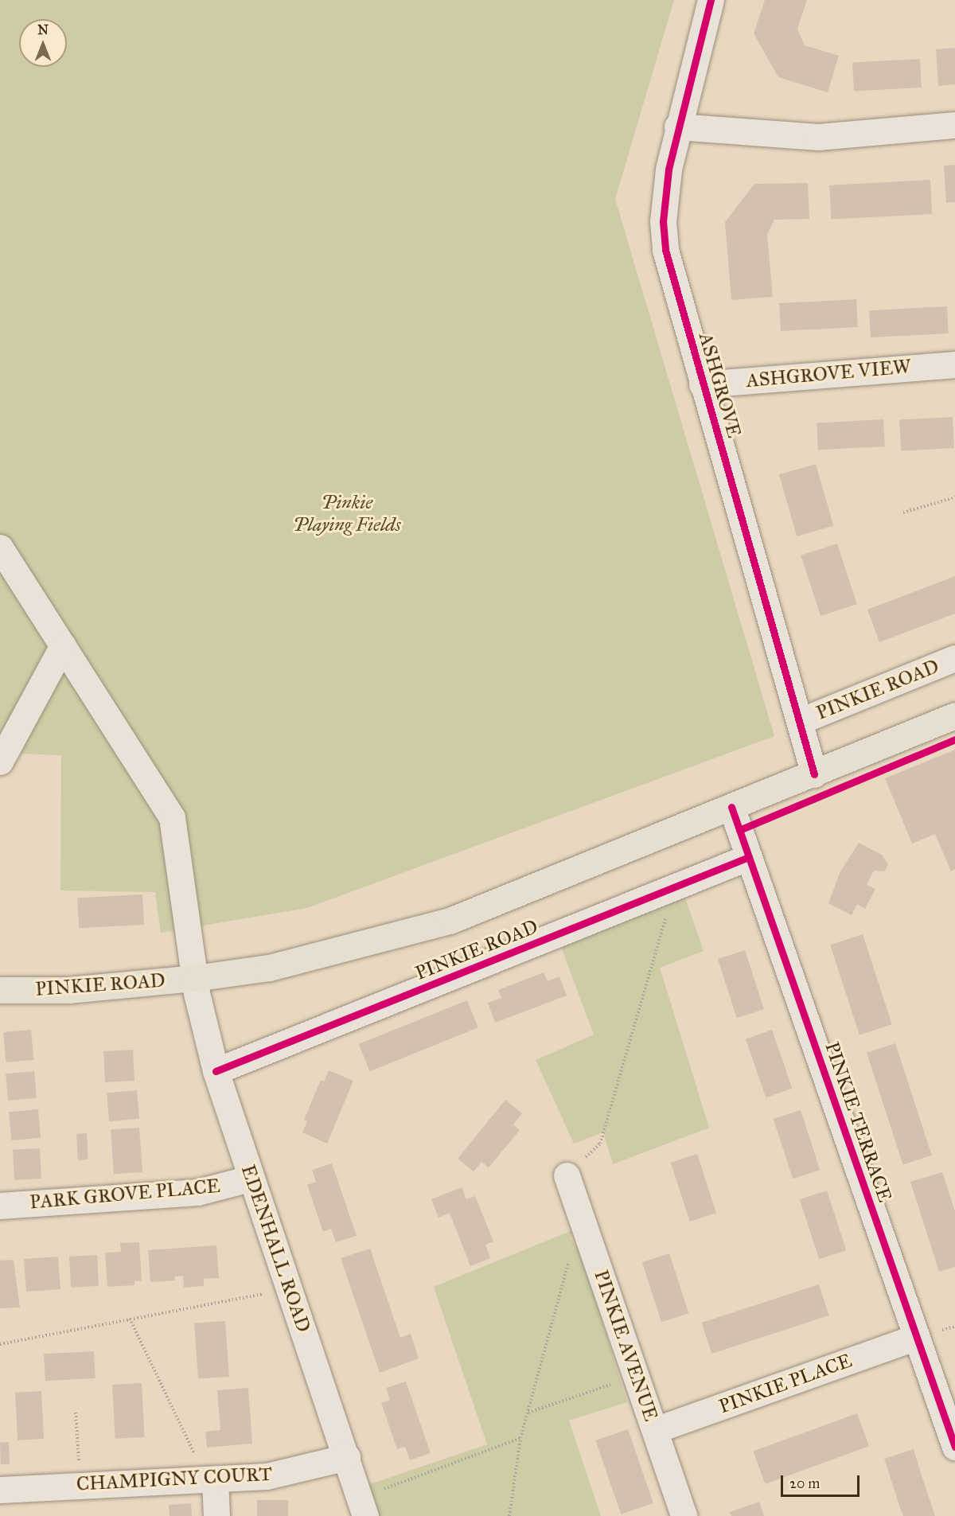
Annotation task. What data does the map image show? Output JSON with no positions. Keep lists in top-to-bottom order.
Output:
{
  "streets": {
    "main road": ["PINKIE ROAD"],
    "street": [
      "ASHGROVE VIEW",
      "ASHGROVE",
      "PINKIE TERRACE",
      "PARK GROVE PLACE",
      "EDENHALL ROAD",
      "PINKIE AVENUE",
      "PINKIE PLACE",
      "CHAMPIGNY COURT"
    ]
  },
  "crossings": [
    ["ASHGROVE VIEW", "ASHGROVE"],
    ["ASHGROVE", "PINKIE ROAD"],
    ["PINKIE ROAD", "PINKIE TERRACE"],
    ["PINKIE ROAD", "EDENHALL ROAD"],
    ["PINKIE TERRACE", "PINKIE PLACE"],
    ["PARK GROVE PLACE", "EDENHALL ROAD"],
    ["EDENHALL ROAD", "CHAMPIGNY COURT"],
    ["PINKIE AVENUE", "PINKIE PLACE"]
  ],
  "parks": ["Pinkie Playing Fields"],
  "scale_bar": "20 m",
  "north": "top"
}
